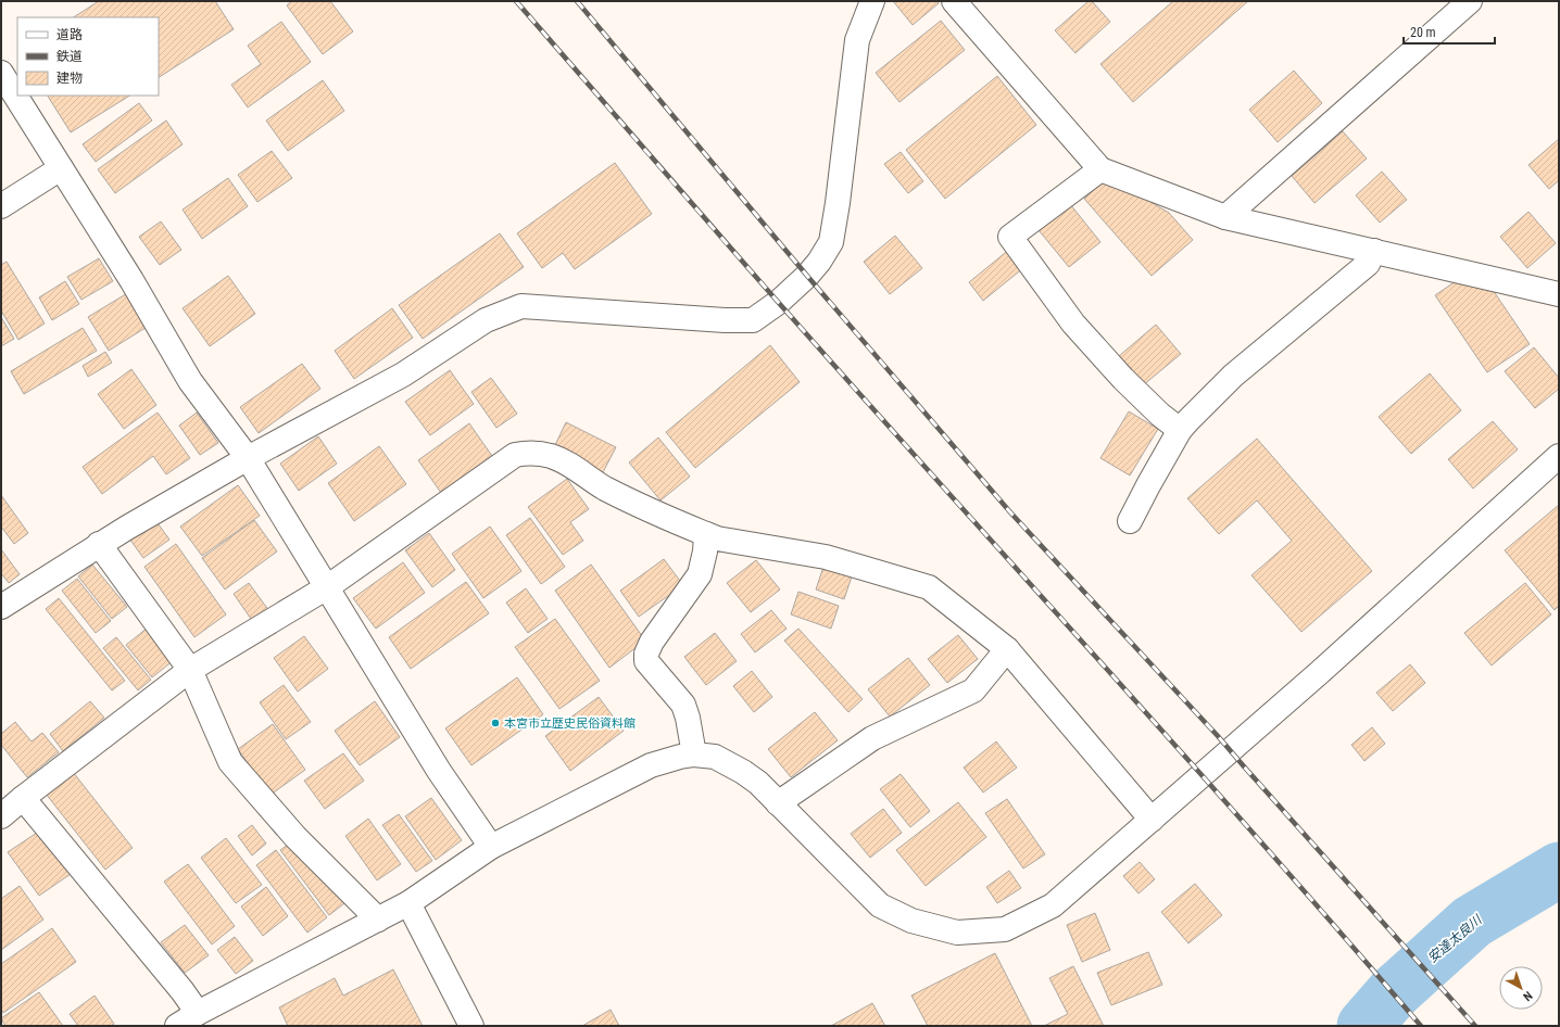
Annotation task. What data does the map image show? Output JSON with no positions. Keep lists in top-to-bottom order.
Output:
{
  "water": ["安達太良川"],
  "places": ["本宮市立歴史民俗資料館"],
  "legend": ["道路", "鉄道", "建物"],
  "scale_bar": "20 m",
  "north": "bottom right"
}
